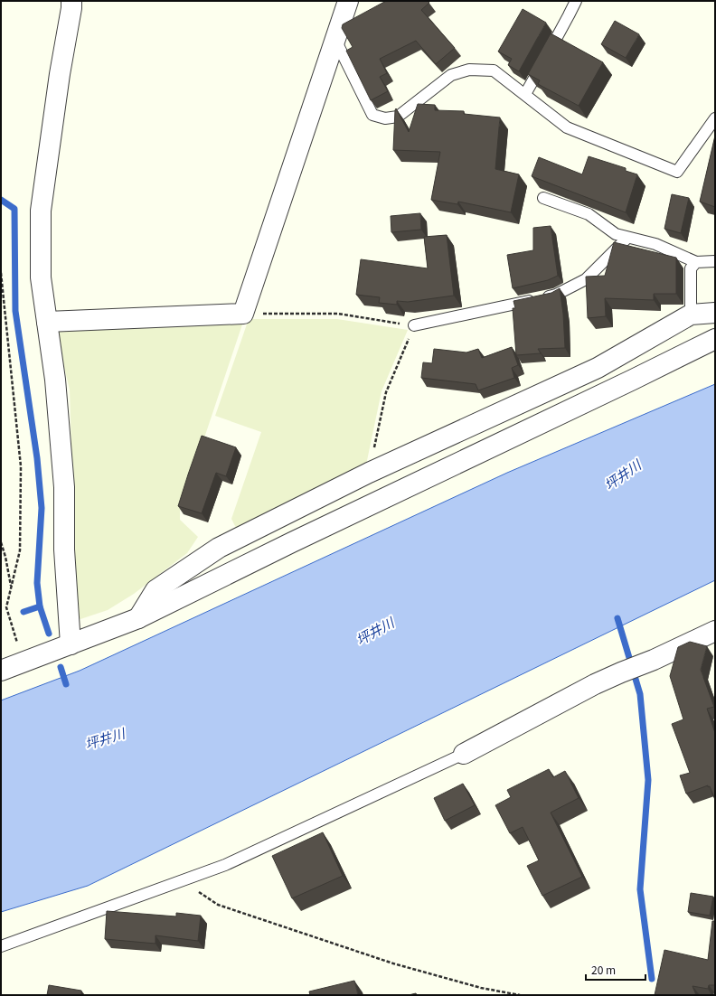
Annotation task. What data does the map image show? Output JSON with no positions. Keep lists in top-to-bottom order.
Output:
{
  "water": ["坪井川"],
  "scale_bar": "20 m"
}
